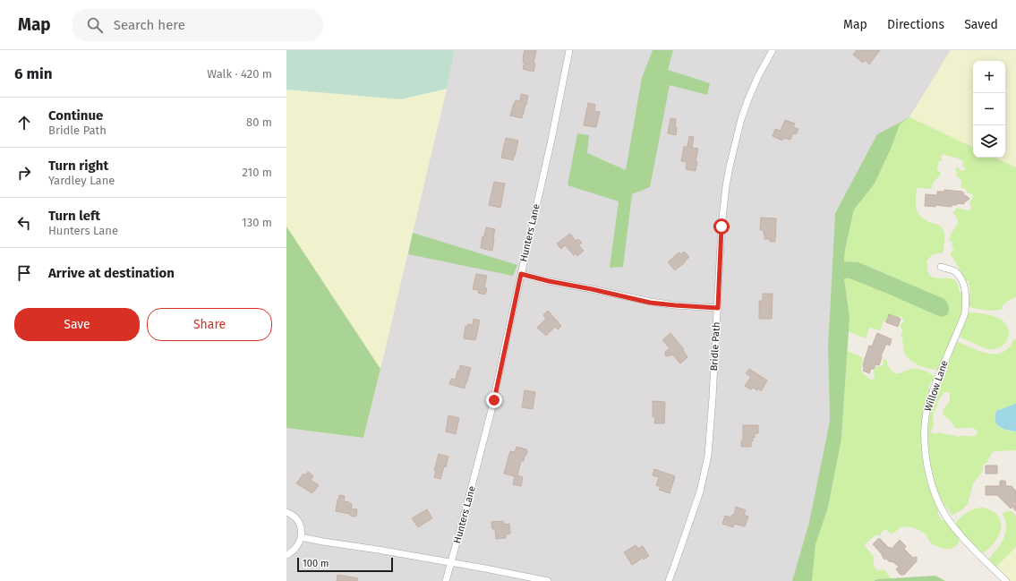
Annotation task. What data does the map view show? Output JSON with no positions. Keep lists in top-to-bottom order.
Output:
{
  "streets": {
    "street": ["Hunters Lane", "Bridle Path", "Willow Lane"]
  },
  "scale_bar": "100 m",
  "page": {
    "header": "Map",
    "search": "Search here",
    "nav": ["Map", "Directions", "Saved"],
    "heading": ["6 min", "Walk · 420 m"],
    "map_buttons": ["+", "−"],
    "list": [
      ["Continue", "Bridle Path", "80 m"],
      ["Turn right", "Yardley Lane", "210 m"],
      ["Turn left", "Hunters Lane", "130 m"],
      "Arrive at destination"
    ],
    "buttons": ["Save", "Share"],
    "scale": "100 m"
  }
}
